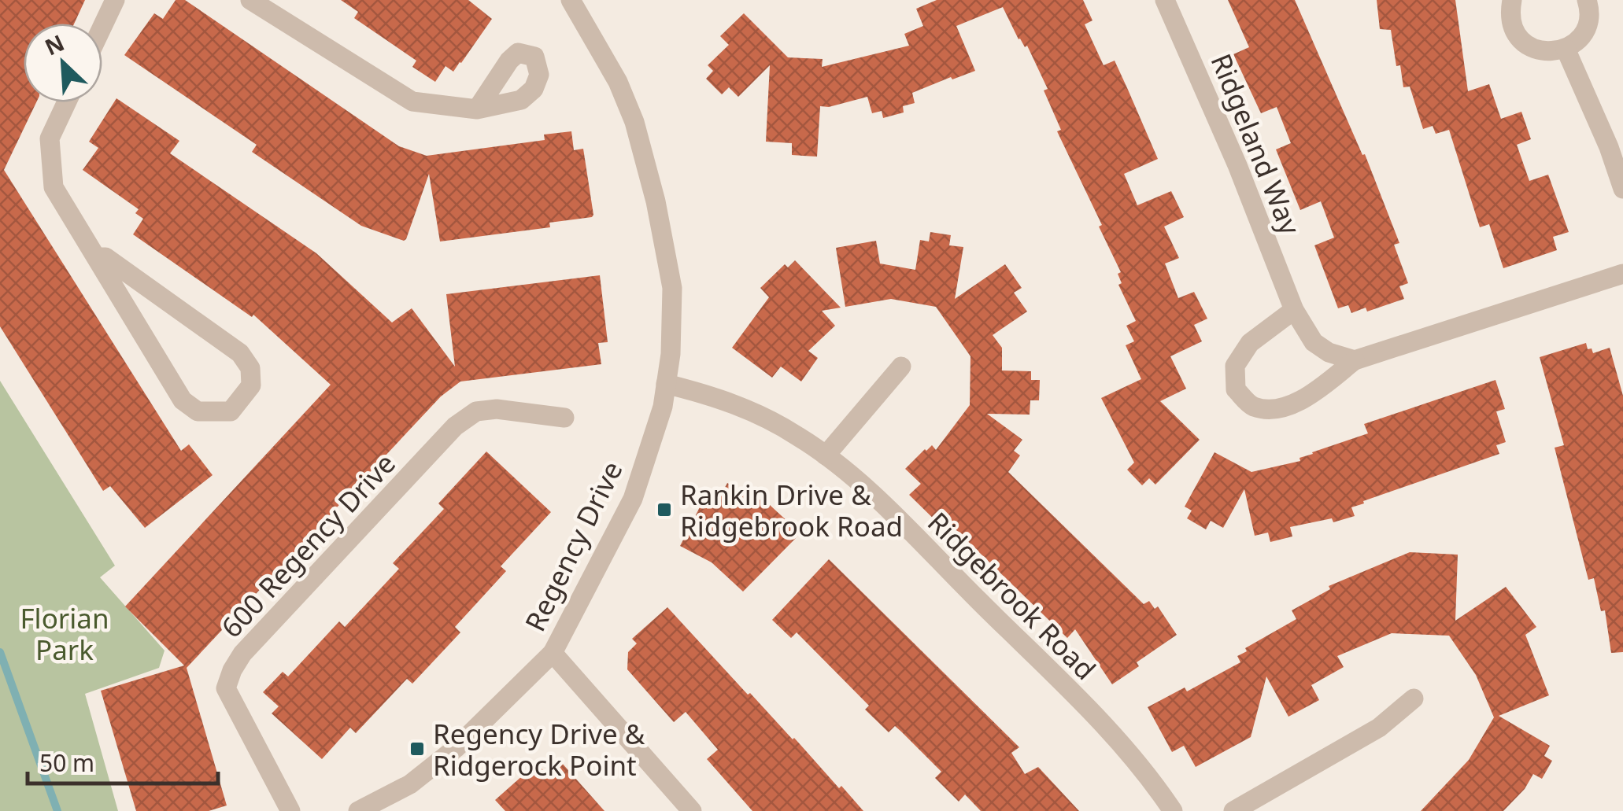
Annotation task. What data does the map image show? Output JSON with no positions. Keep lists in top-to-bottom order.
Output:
{
  "streets": {
    "street": [
      "Ridgeland Way",
      "600 Regency Drive",
      "Regency Drive",
      "Ridgebrook Road"
    ]
  },
  "crossings": [
    ["Regency Drive", "Ridgebrook Road"]
  ],
  "parks": ["Florian Park"],
  "places": {
    "transit": ["Rankin Drive & Ridgebrook Road", "Regency Drive & Ridgerock Point"]
  },
  "scale_bar": "50 m",
  "north": "top left"
}
